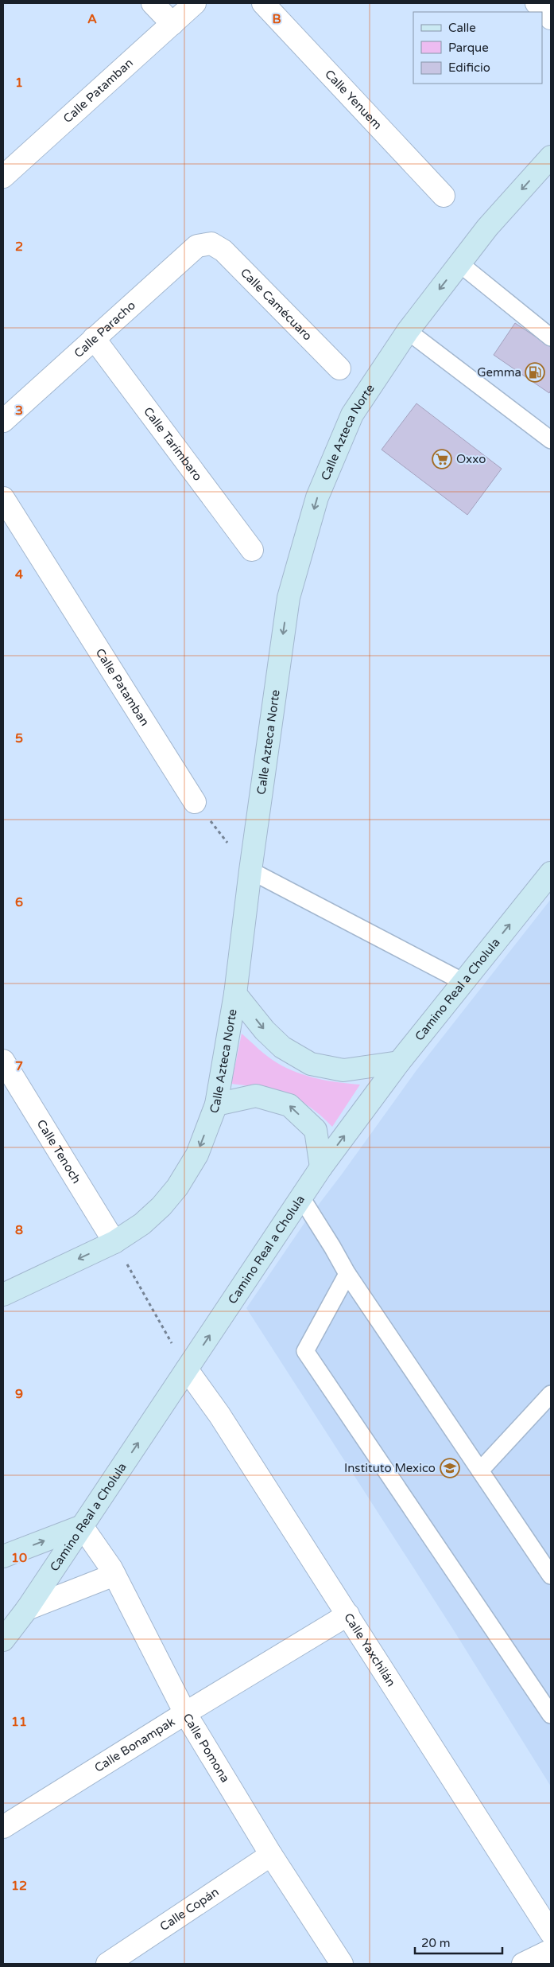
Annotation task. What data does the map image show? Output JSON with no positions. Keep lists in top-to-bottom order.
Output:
{
  "streets": {
    "main road": ["Calle Azteca Norte", "Camino Real a Cholula"],
    "street": [
      "Calle Patamban",
      "Calle Yenuem",
      "Calle Camécuaro",
      "Calle Paracho",
      "Calle Tarímbaro",
      "Calle Tenoch",
      "Calle Yaxchilán",
      "Calle Bonampak",
      "Calle Pomona",
      "Calle Copán"
    ]
  },
  "crossings": [
    ["Calle Camécuaro", "Calle Paracho"],
    ["Calle Paracho", "Calle Tarímbaro"],
    ["Calle Azteca Norte", "Calle Tenoch"],
    ["Camino Real a Cholula", "Calle Yaxchilán"],
    ["Camino Real a Cholula", "Calle Pomona"],
    ["Calle Yaxchilán", "Calle Bonampak"],
    ["Calle Bonampak", "Calle Pomona"],
    ["Calle Pomona", "Calle Copán"]
  ],
  "one_way": ["Calle Azteca Norte", "Camino Real a Cholula"],
  "places": {
    "fuel station": ["Gemma"],
    "supermarket": ["Oxxo"],
    "school or university": ["Instituto Mexico"]
  },
  "legend": ["Calle", "Parque", "Edificio"],
  "scale_bar": "20 m",
  "grid": {
    "columns": ["A", "B"],
    "rows": [
      "1",
      "2",
      "3",
      "4",
      "5",
      "6",
      "7",
      "8",
      "9",
      "10",
      "11",
      "12"
    ]
  }
}
